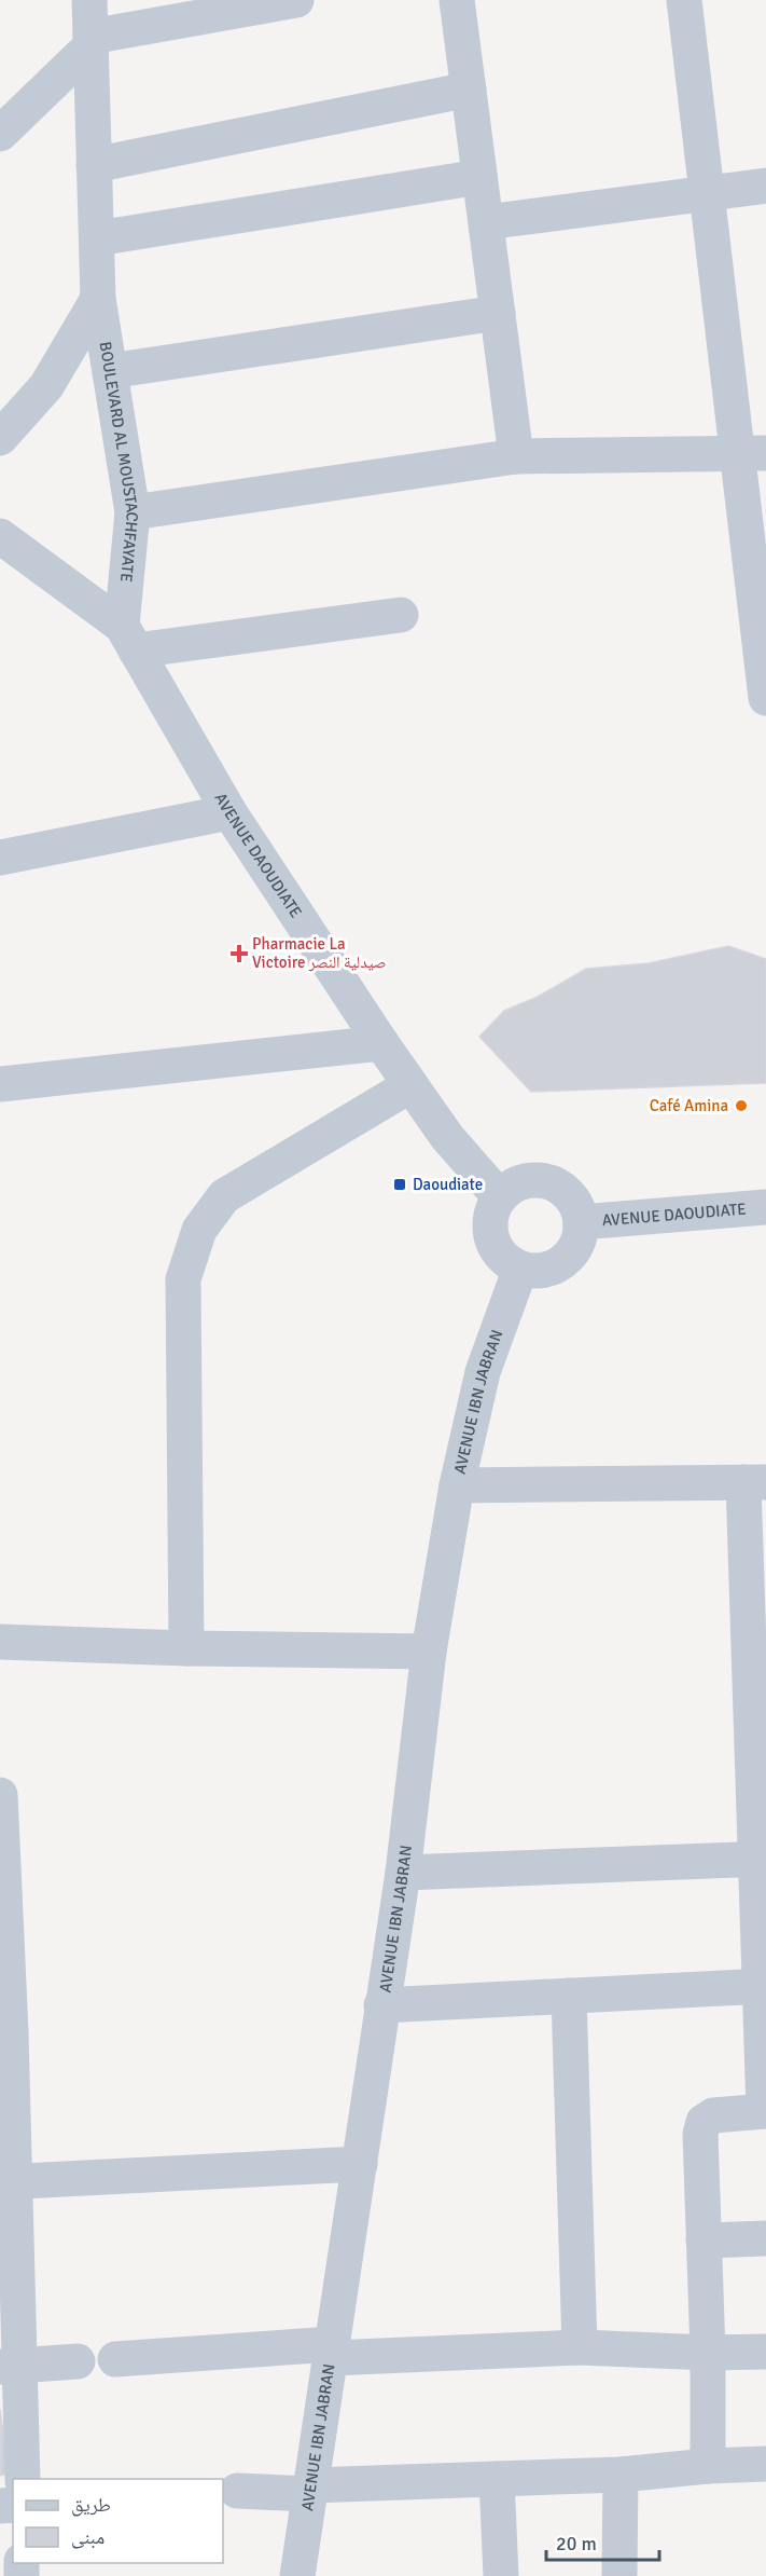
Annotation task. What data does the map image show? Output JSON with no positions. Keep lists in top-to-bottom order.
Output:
{
  "streets": {
    "street": ["BOULEVARD AL MOUSTACHFAYATE", "AVENUE DAOUDIATE", "AVENUE IBN JABRAN"]
  },
  "crossings": [
    ["BOULEVARD AL MOUSTACHFAYATE", "AVENUE DAOUDIATE"],
    ["AVENUE DAOUDIATE", "AVENUE IBN JABRAN"]
  ],
  "places": {
    "health": ["Pharmacie La Victoire صيدلية النصر"],
    "other": ["Café Amina"],
    "transit": ["Daoudiate"]
  },
  "legend": ["طريق", "مبنى"],
  "scale_bar": "20 m"
}
